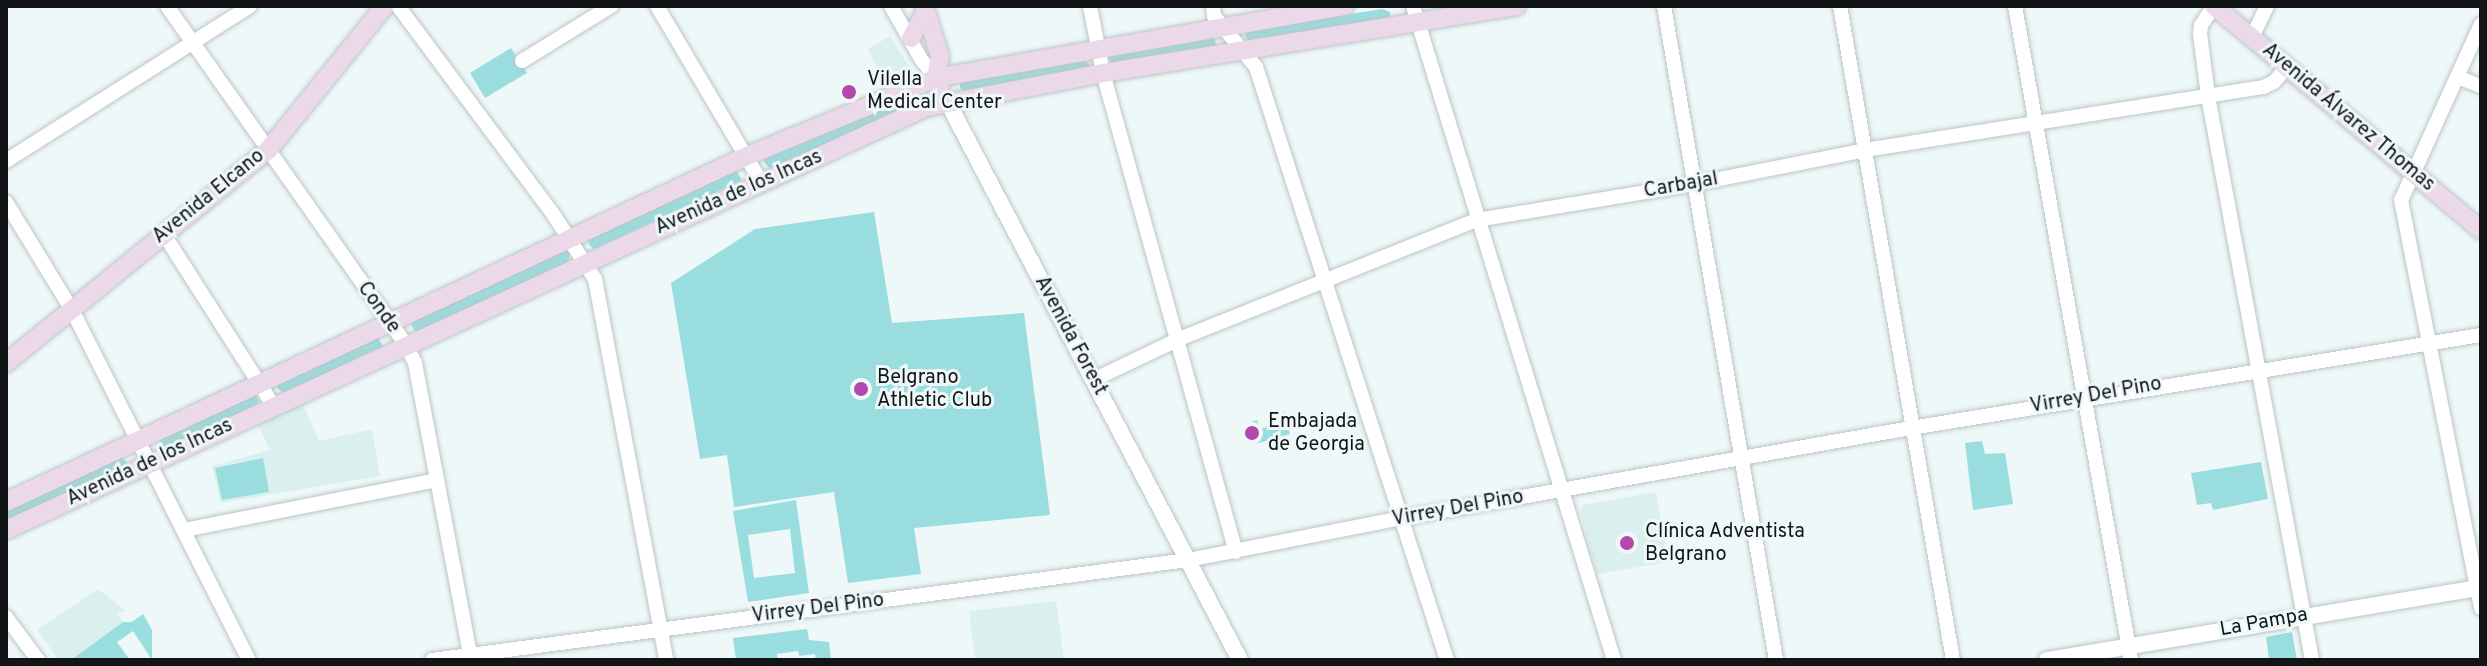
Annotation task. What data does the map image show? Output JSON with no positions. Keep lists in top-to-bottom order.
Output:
{
  "streets": {
    "main road": [
      "Avenida Álvarez Thomas",
      "Avenida de los Incas",
      "Avenida Elcano",
      "Avenida Forest"
    ],
    "street": [
      "Carbajal",
      "Conde",
      "Virrey Del Pino",
      "La Pampa"
    ]
  },
  "crossings": [
    ["Avenida Álvarez Thomas", "Carbajal"],
    ["Carbajal", "Avenida Forest"],
    ["Avenida de los Incas", "Conde"],
    ["Avenida de los Incas", "Avenida Forest"],
    ["Avenida Elcano", "Conde"],
    ["Conde", "Virrey Del Pino"],
    ["Avenida Forest", "Virrey Del Pino"]
  ],
  "places": [
    "Vilella Medical Center",
    "Belgrano Athletic Club",
    "Embajada de Georgia",
    "Clínica Adventista Belgrano"
  ]
}
